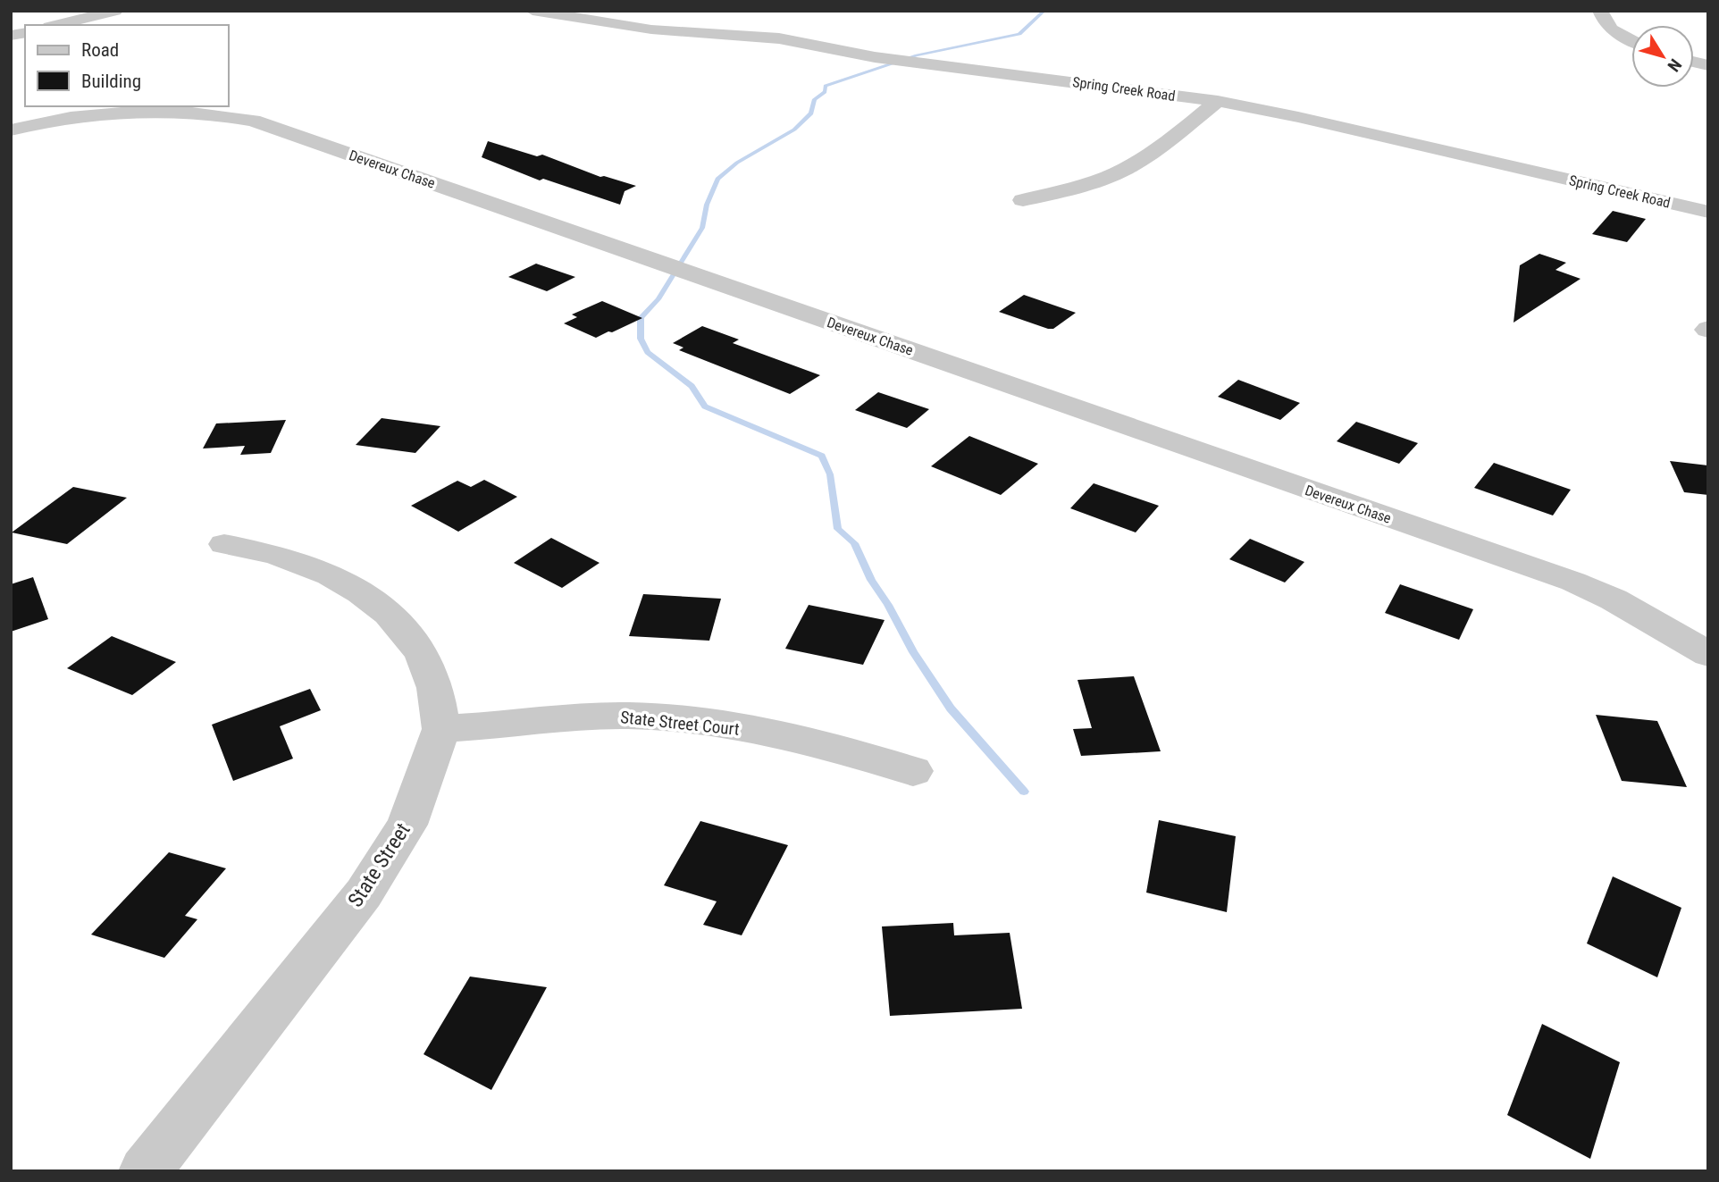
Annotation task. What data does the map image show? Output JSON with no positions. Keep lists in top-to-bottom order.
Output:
{
  "streets": {
    "street": [
      "Spring Creek Road",
      "Devereux Chase",
      "State Street Court",
      "State Street"
    ]
  },
  "crossings": [
    ["State Street Court", "State Street"]
  ],
  "legend": ["Road", "Building"],
  "north": "bottom right"
}
